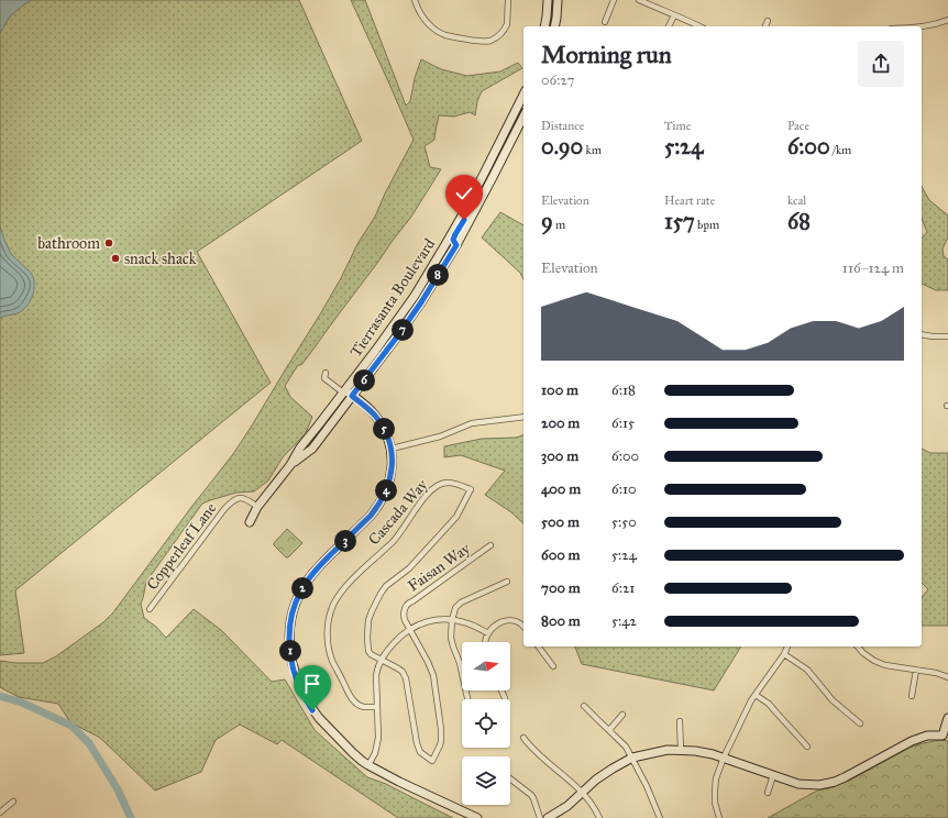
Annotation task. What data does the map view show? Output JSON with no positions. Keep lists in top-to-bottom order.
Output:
{
  "streets": {
    "street": [
      "Tierrasanta Boulevard",
      "Cascada Way",
      "Copperleaf Lane",
      "Faisan Way"
    ]
  },
  "crossings": [
    ["Tierrasanta Boulevard", "Copperleaf Lane"],
    ["Cascada Way", "Faisan Way"]
  ],
  "places": ["bathroom", "snack shack"],
  "north": "right",
  "page": {
    "heading": ["Morning run", "06:27"],
    "stats": [
      ["Distance", "0.90 km"],
      ["Time", "5:24"],
      ["Pace", "6:00 /km"],
      ["Elevation", "9 m"],
      ["Heart rate", "157 bpm"],
      ["kcal", "68"]
    ],
    "chart": ["Elevation", "116–124 m"],
    "pins": [
      "8",
      "7",
      "6",
      "5",
      "4",
      "3",
      "2",
      "1"
    ],
    "list": [
      {
        "name": "100 m",
        "note": "6:18"
      },
      {
        "name": "200 m",
        "note": "6:15"
      },
      {
        "name": "300 m",
        "note": "6:00"
      },
      {
        "name": "400 m",
        "note": "6:10"
      },
      {
        "name": "500 m",
        "note": "5:50"
      },
      {
        "name": "600 m",
        "note": "5:24"
      },
      {
        "name": "700 m",
        "note": "6:21"
      },
      {
        "name": "800 m",
        "note": "5:42"
      }
    ]
  }
}
